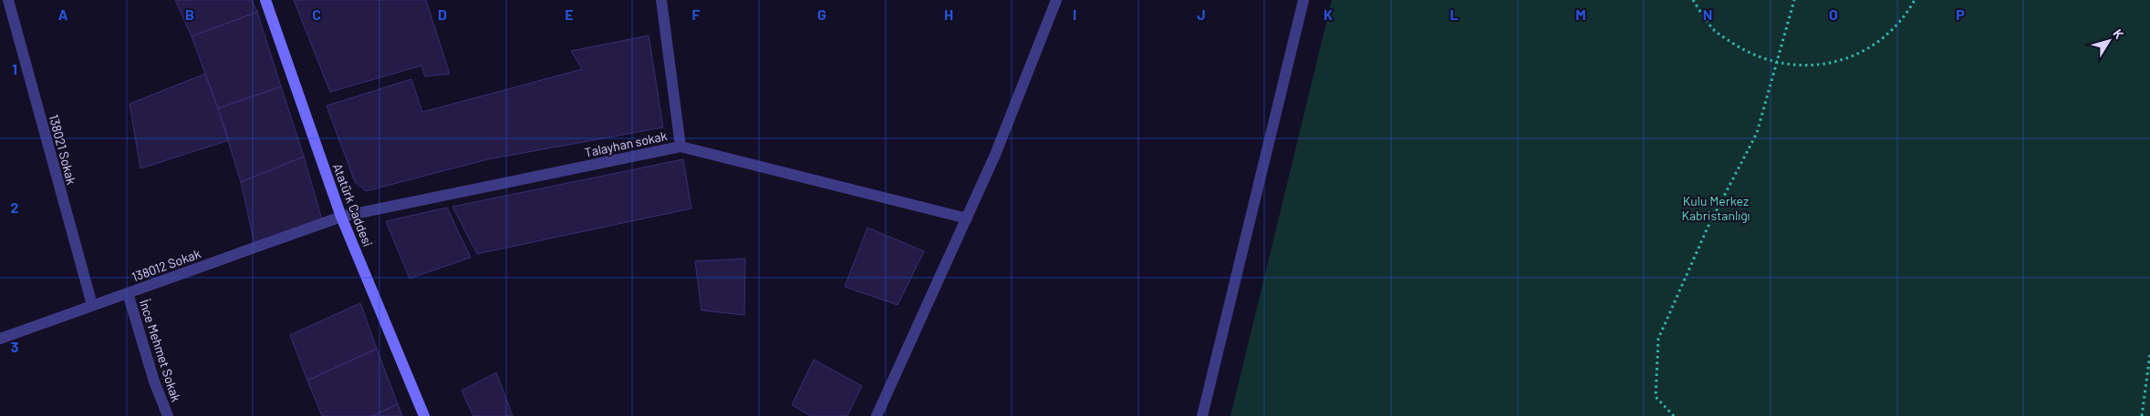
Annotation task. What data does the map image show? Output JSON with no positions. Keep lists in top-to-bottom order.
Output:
{
  "streets": {
    "street": [
      "Talayhan sokak",
      "138021 Sokak",
      "Atatürk Caddesi",
      "138012 Sokak",
      "İnce Mehmet Sokak"
    ]
  },
  "crossings": [
    ["Talayhan sokak", "Atatürk Caddesi"],
    ["Talayhan sokak", "138012 Sokak"],
    ["138021 Sokak", "138012 Sokak"],
    ["Atatürk Caddesi", "138012 Sokak"],
    ["138012 Sokak", "İnce Mehmet Sokak"]
  ],
  "parks": ["Kulu Merkez Kabristanlığı"],
  "north": "top right",
  "grid": {
    "columns": [
      "A",
      "B",
      "C",
      "D",
      "E",
      "F",
      "G",
      "H",
      "I",
      "J",
      "K",
      "L",
      "M",
      "N",
      "O",
      "P"
    ],
    "rows": ["1", "2", "3"]
  }
}
